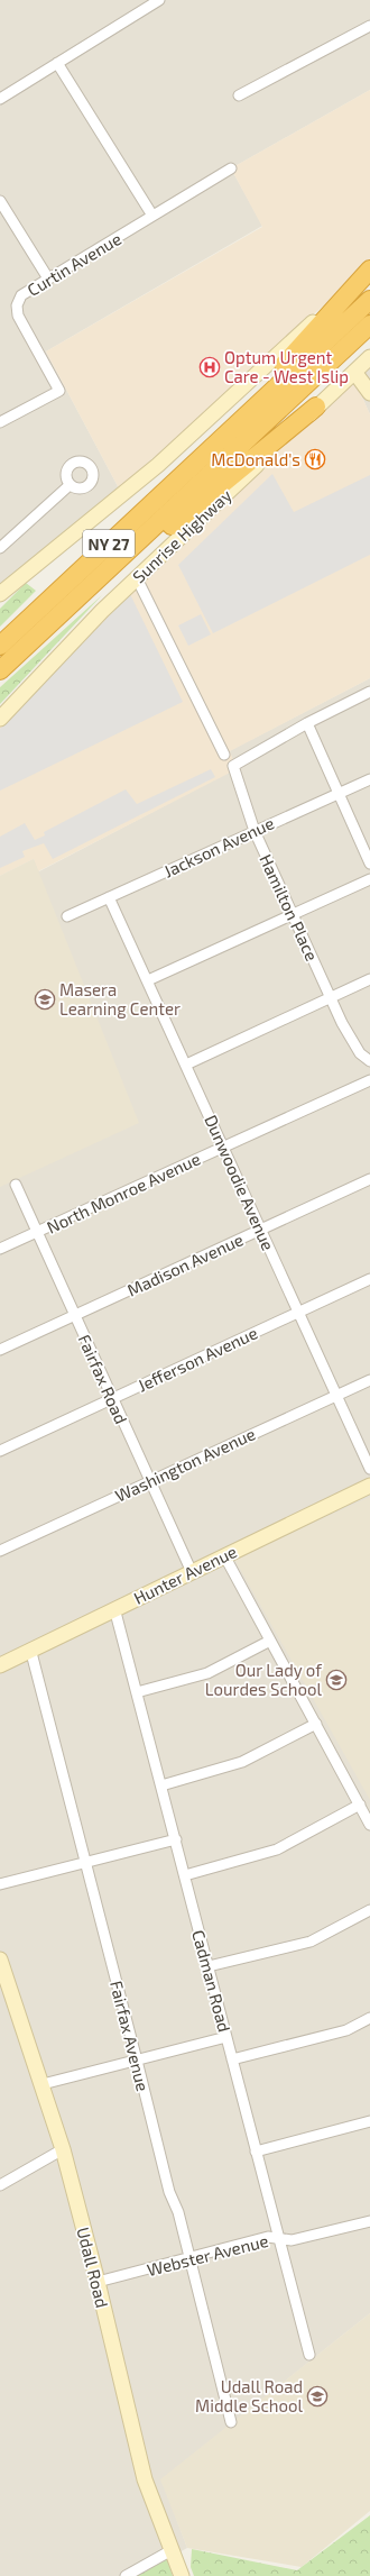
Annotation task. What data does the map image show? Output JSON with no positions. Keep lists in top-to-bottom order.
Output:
{
  "streets": {
    "highway": ["Sunrise Highway", "NY 27"],
    "street": [
      "Curtin Avenue",
      "Jackson Avenue",
      "Hamilton Place",
      "Dunwoodie Avenue",
      "North Monroe Avenue",
      "Madison Avenue",
      "Jefferson Avenue",
      "Fairfax Road",
      "Washington Avenue",
      "Hunter Avenue",
      "Cadman Road",
      "Fairfax Avenue",
      "Webster Avenue",
      "Udall Road"
    ]
  },
  "crossings": [
    ["Jackson Avenue", "Hamilton Place"],
    ["Jackson Avenue", "Dunwoodie Avenue"],
    ["Dunwoodie Avenue", "North Monroe Avenue"],
    ["Dunwoodie Avenue", "Madison Avenue"],
    ["Dunwoodie Avenue", "Jefferson Avenue"],
    ["Dunwoodie Avenue", "Washington Avenue"],
    ["North Monroe Avenue", "Fairfax Road"],
    ["Madison Avenue", "Fairfax Road"],
    ["Jefferson Avenue", "Fairfax Road"],
    ["Fairfax Road", "Washington Avenue"],
    ["Fairfax Road", "Hunter Avenue"],
    ["Hunter Avenue", "Cadman Road"],
    ["Hunter Avenue", "Fairfax Avenue"],
    ["Cadman Road", "Webster Avenue"],
    ["Fairfax Avenue", "Webster Avenue"],
    ["Webster Avenue", "Udall Road"]
  ],
  "places": {
    "hospital": ["Optum Urgent Care - West Islip"],
    "restaurant": ["McDonald's"],
    "school or university": ["Masera Learning Center", "Our Lady of Lourdes School", "Udall Road Middle School"]
  }
}
